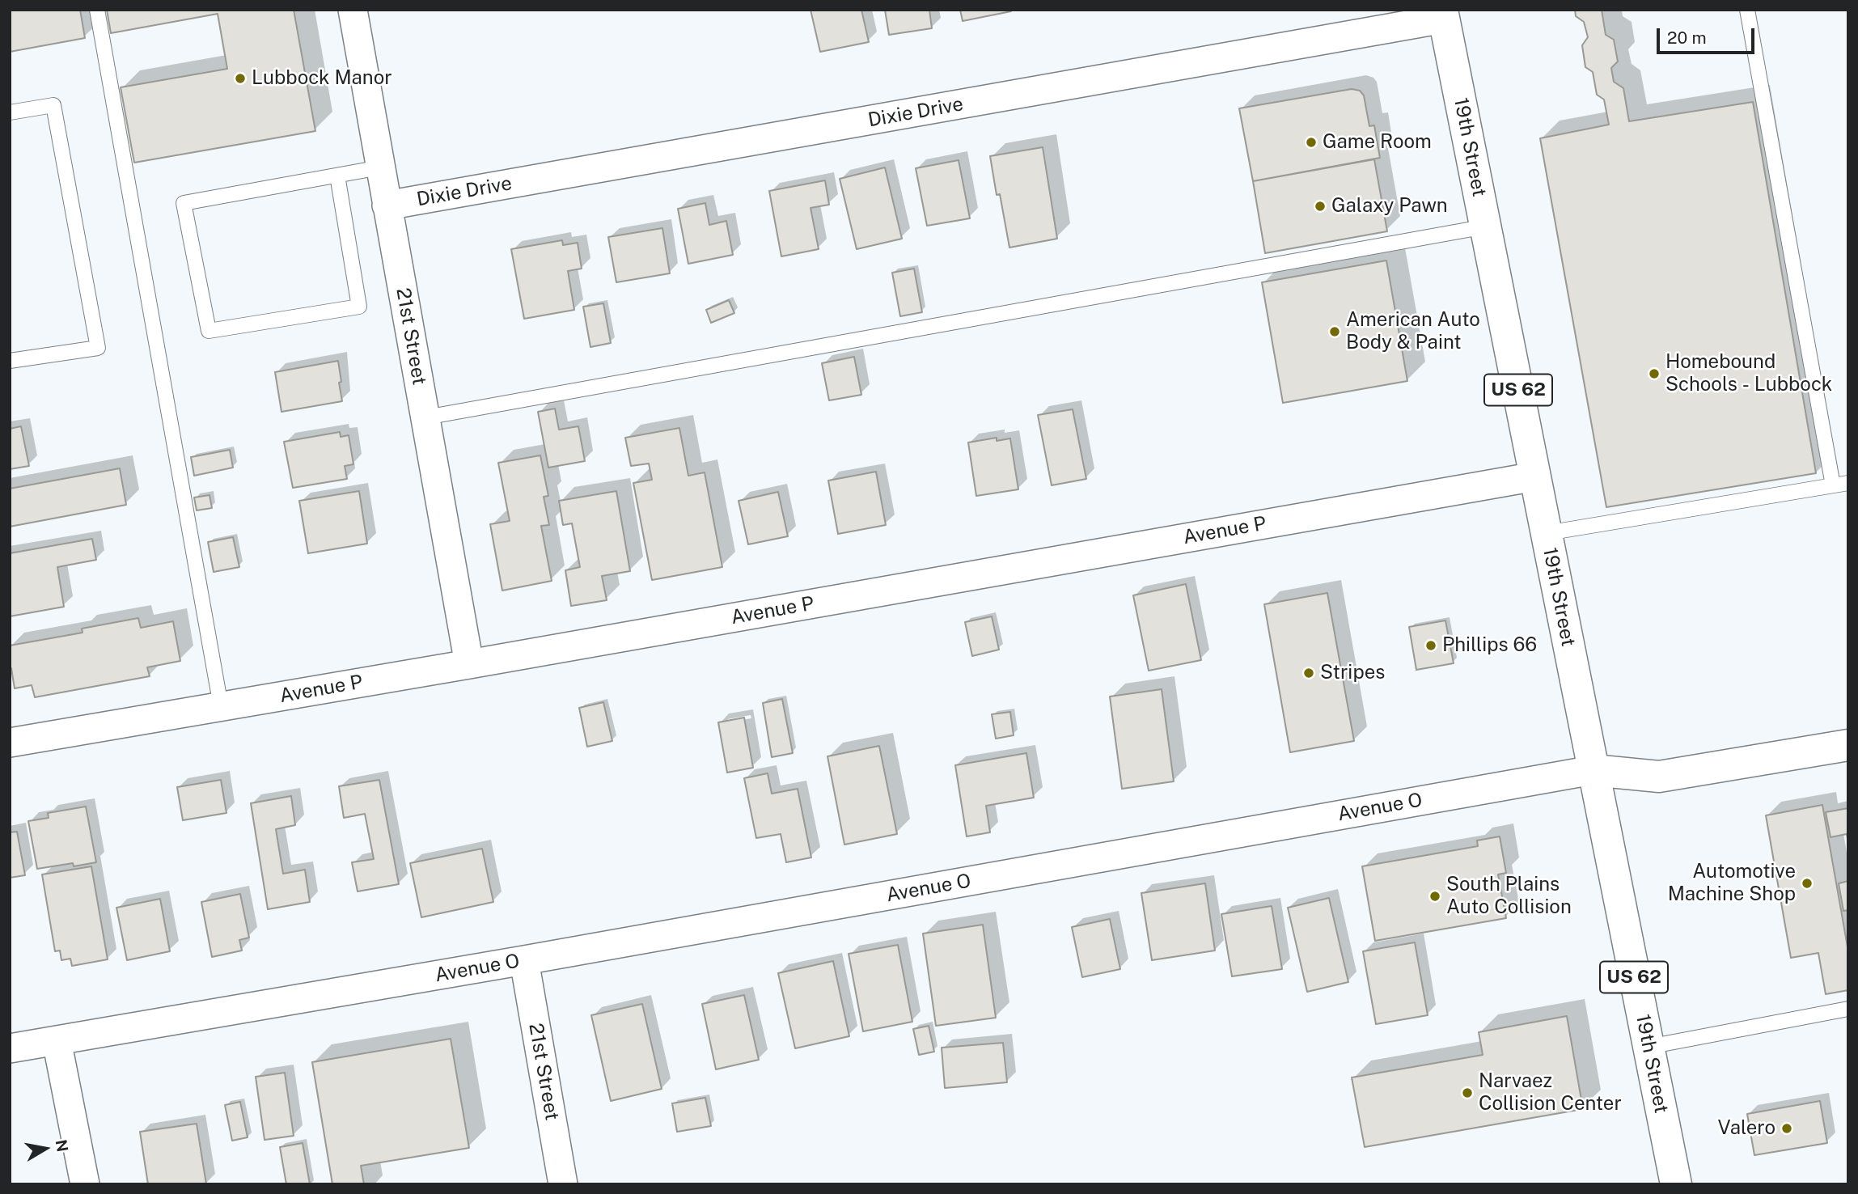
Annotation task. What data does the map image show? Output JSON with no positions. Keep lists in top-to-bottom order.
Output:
{
  "streets": {
    "main road": ["19th Street", "US 62", "Avenue O"],
    "street": ["Dixie Drive", "21st Street", "Avenue P"]
  },
  "crossings": [
    ["Dixie Drive", "19th Street"],
    ["Dixie Drive", "21st Street"],
    ["19th Street", "Avenue P"],
    ["19th Street", "Avenue O"],
    ["21st Street", "Avenue P"],
    ["21st Street", "Avenue O"]
  ],
  "places": [
    "Lubbock Manor",
    "Game Room",
    "Galaxy Pawn",
    "American Auto Body & Paint",
    "Homebound Schools - Lubbock",
    "Phillips 66",
    "Stripes",
    "Automotive Machine Shop",
    "South Plains Auto Collision",
    "Narvaez Collision Center",
    "Valero"
  ],
  "scale_bar": "20 m",
  "north": "right"
}
